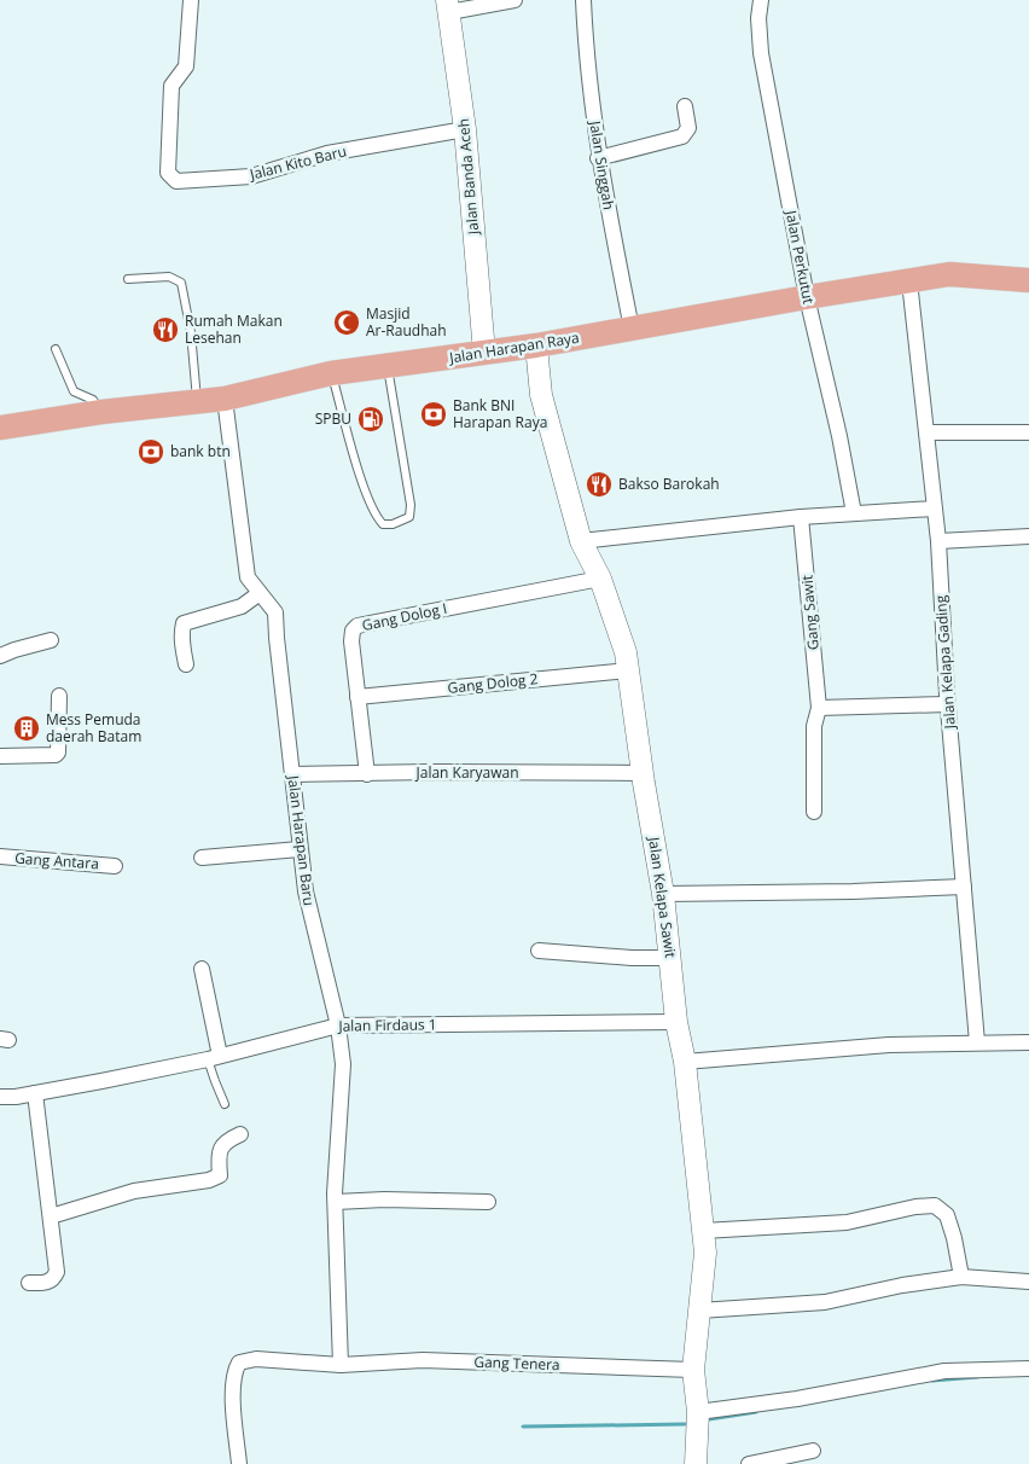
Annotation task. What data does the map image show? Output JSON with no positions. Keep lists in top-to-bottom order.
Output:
{
  "streets": {
    "main road": ["Jalan Banda Aceh", "Jalan Harapan Raya", "Jalan Kelapa Sawit"],
    "street": [
      "Jalan Kito Baru",
      "Jalan Singgah",
      "Jalan Perkutut",
      "Gang Sawit",
      "Gang Dolog I",
      "Jalan Kelapa Gading",
      "Gang Dolog 2",
      "Jalan Karyawan",
      "Jalan Harapan Baru",
      "Gang Antara",
      "Jalan Firdaus 1",
      "Gang Tenera"
    ]
  },
  "crossings": [
    ["Jalan Kito Baru", "Jalan Banda Aceh"],
    ["Jalan Singgah", "Jalan Harapan Raya"],
    ["Jalan Banda Aceh", "Jalan Harapan Raya"],
    ["Jalan Perkutut", "Jalan Harapan Raya"],
    ["Jalan Harapan Raya", "Jalan Kelapa Gading"],
    ["Jalan Harapan Raya", "Jalan Harapan Baru"],
    ["Jalan Harapan Raya", "Jalan Kelapa Sawit"],
    ["Gang Dolog I", "Gang Dolog 2"],
    ["Gang Dolog I", "Jalan Karyawan"],
    ["Gang Dolog I", "Jalan Kelapa Sawit"],
    ["Gang Dolog 2", "Jalan Kelapa Sawit"],
    ["Jalan Karyawan", "Jalan Harapan Baru"],
    ["Jalan Karyawan", "Jalan Kelapa Sawit"],
    ["Jalan Harapan Baru", "Jalan Firdaus 1"],
    ["Jalan Harapan Baru", "Gang Tenera"],
    ["Jalan Kelapa Sawit", "Jalan Firdaus 1"],
    ["Jalan Kelapa Sawit", "Gang Tenera"]
  ],
  "places": {
    "mosque": ["Masjid Ar-Raudhah"],
    "restaurant": ["Rumah Makan Lesehan", "Bakso Barokah"],
    "bank": ["Bank BNI Harapan Raya", "bank btn"],
    "fuel station": ["SPBU"],
    "building": ["Mess Pemuda daerah Batam"]
  }
}
